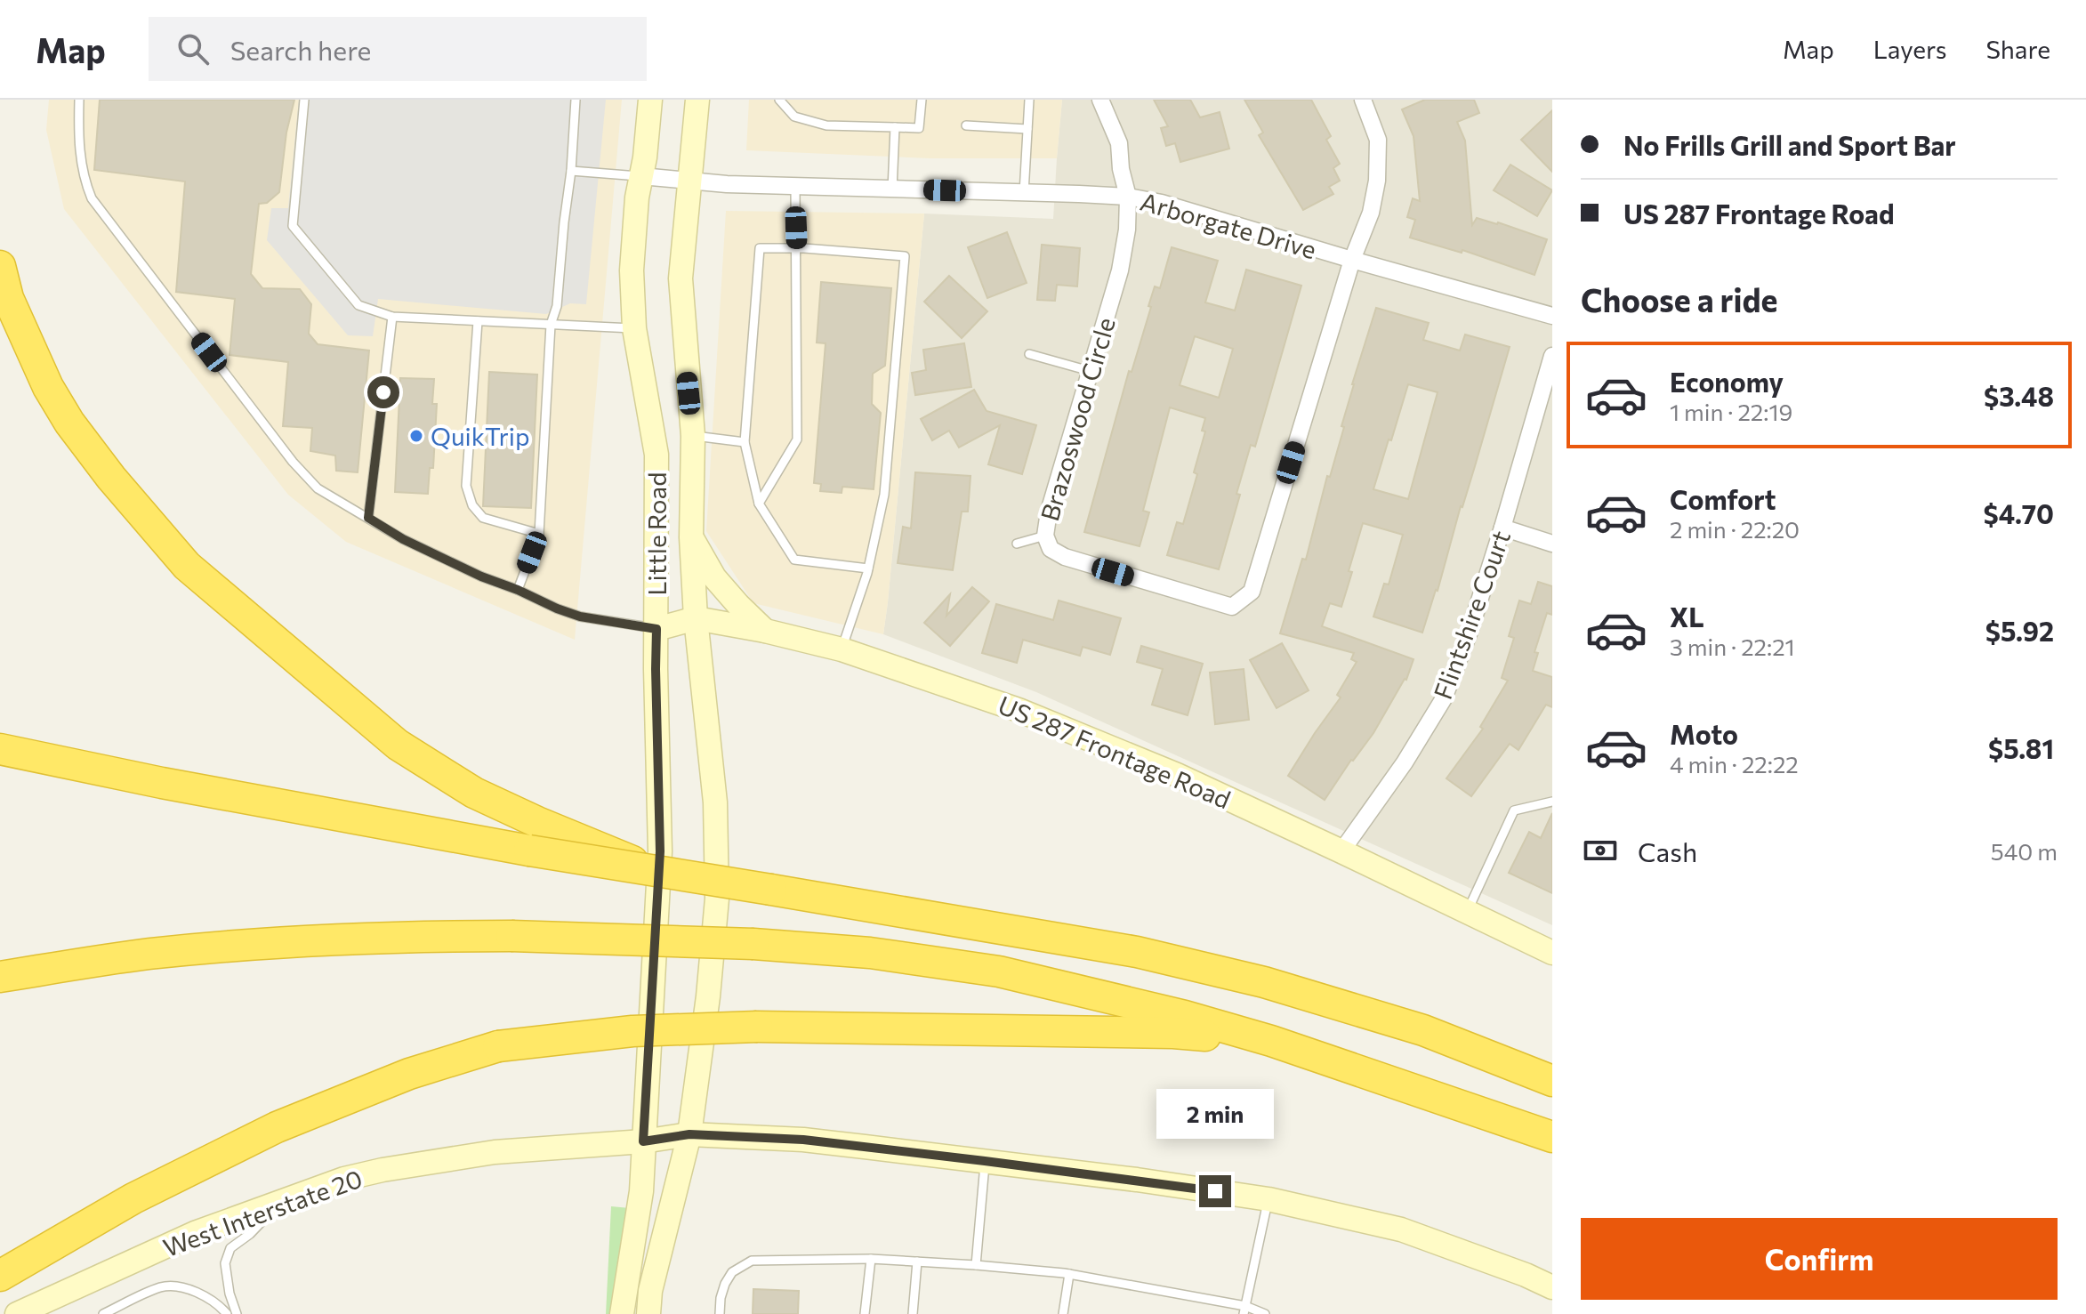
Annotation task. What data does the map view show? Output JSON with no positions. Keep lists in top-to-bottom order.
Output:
{
  "streets": {
    "main road": ["Little Road", "US 287 Frontage Road", "West Interstate 20"],
    "street": ["Arborgate Drive", "Brazoswood Circle", "Flintshire Court"]
  },
  "crossings": [
    ["Arborgate Drive", "Brazoswood Circle"],
    ["Arborgate Drive", "Little Road"],
    ["Little Road", "US 287 Frontage Road"],
    ["Little Road", "West Interstate 20"],
    ["Flintshire Court", "US 287 Frontage Road"]
  ],
  "places": ["QuikTrip"],
  "page": {
    "header": "Map",
    "search": "Search here",
    "nav": ["Map", "Layers", "Share"],
    "banner": ["No Frills Grill and Sport Bar", "US 287 Frontage Road"],
    "heading": "Choose a ride",
    "list": [
      {
        "name": "Economy",
        "note": "1 min · 22:19",
        "value": "$3.48"
      },
      {
        "name": "Comfort",
        "note": "2 min · 22:20",
        "value": "$4.70"
      },
      {
        "name": "XL",
        "note": "3 min · 22:21",
        "value": "$5.92"
      },
      {
        "name": "Moto",
        "note": "4 min · 22:22",
        "value": "$5.81"
      }
    ],
    "pay": ["Cash", "540 m"],
    "bubble": "2 min",
    "buttons": "Confirm"
  }
}
